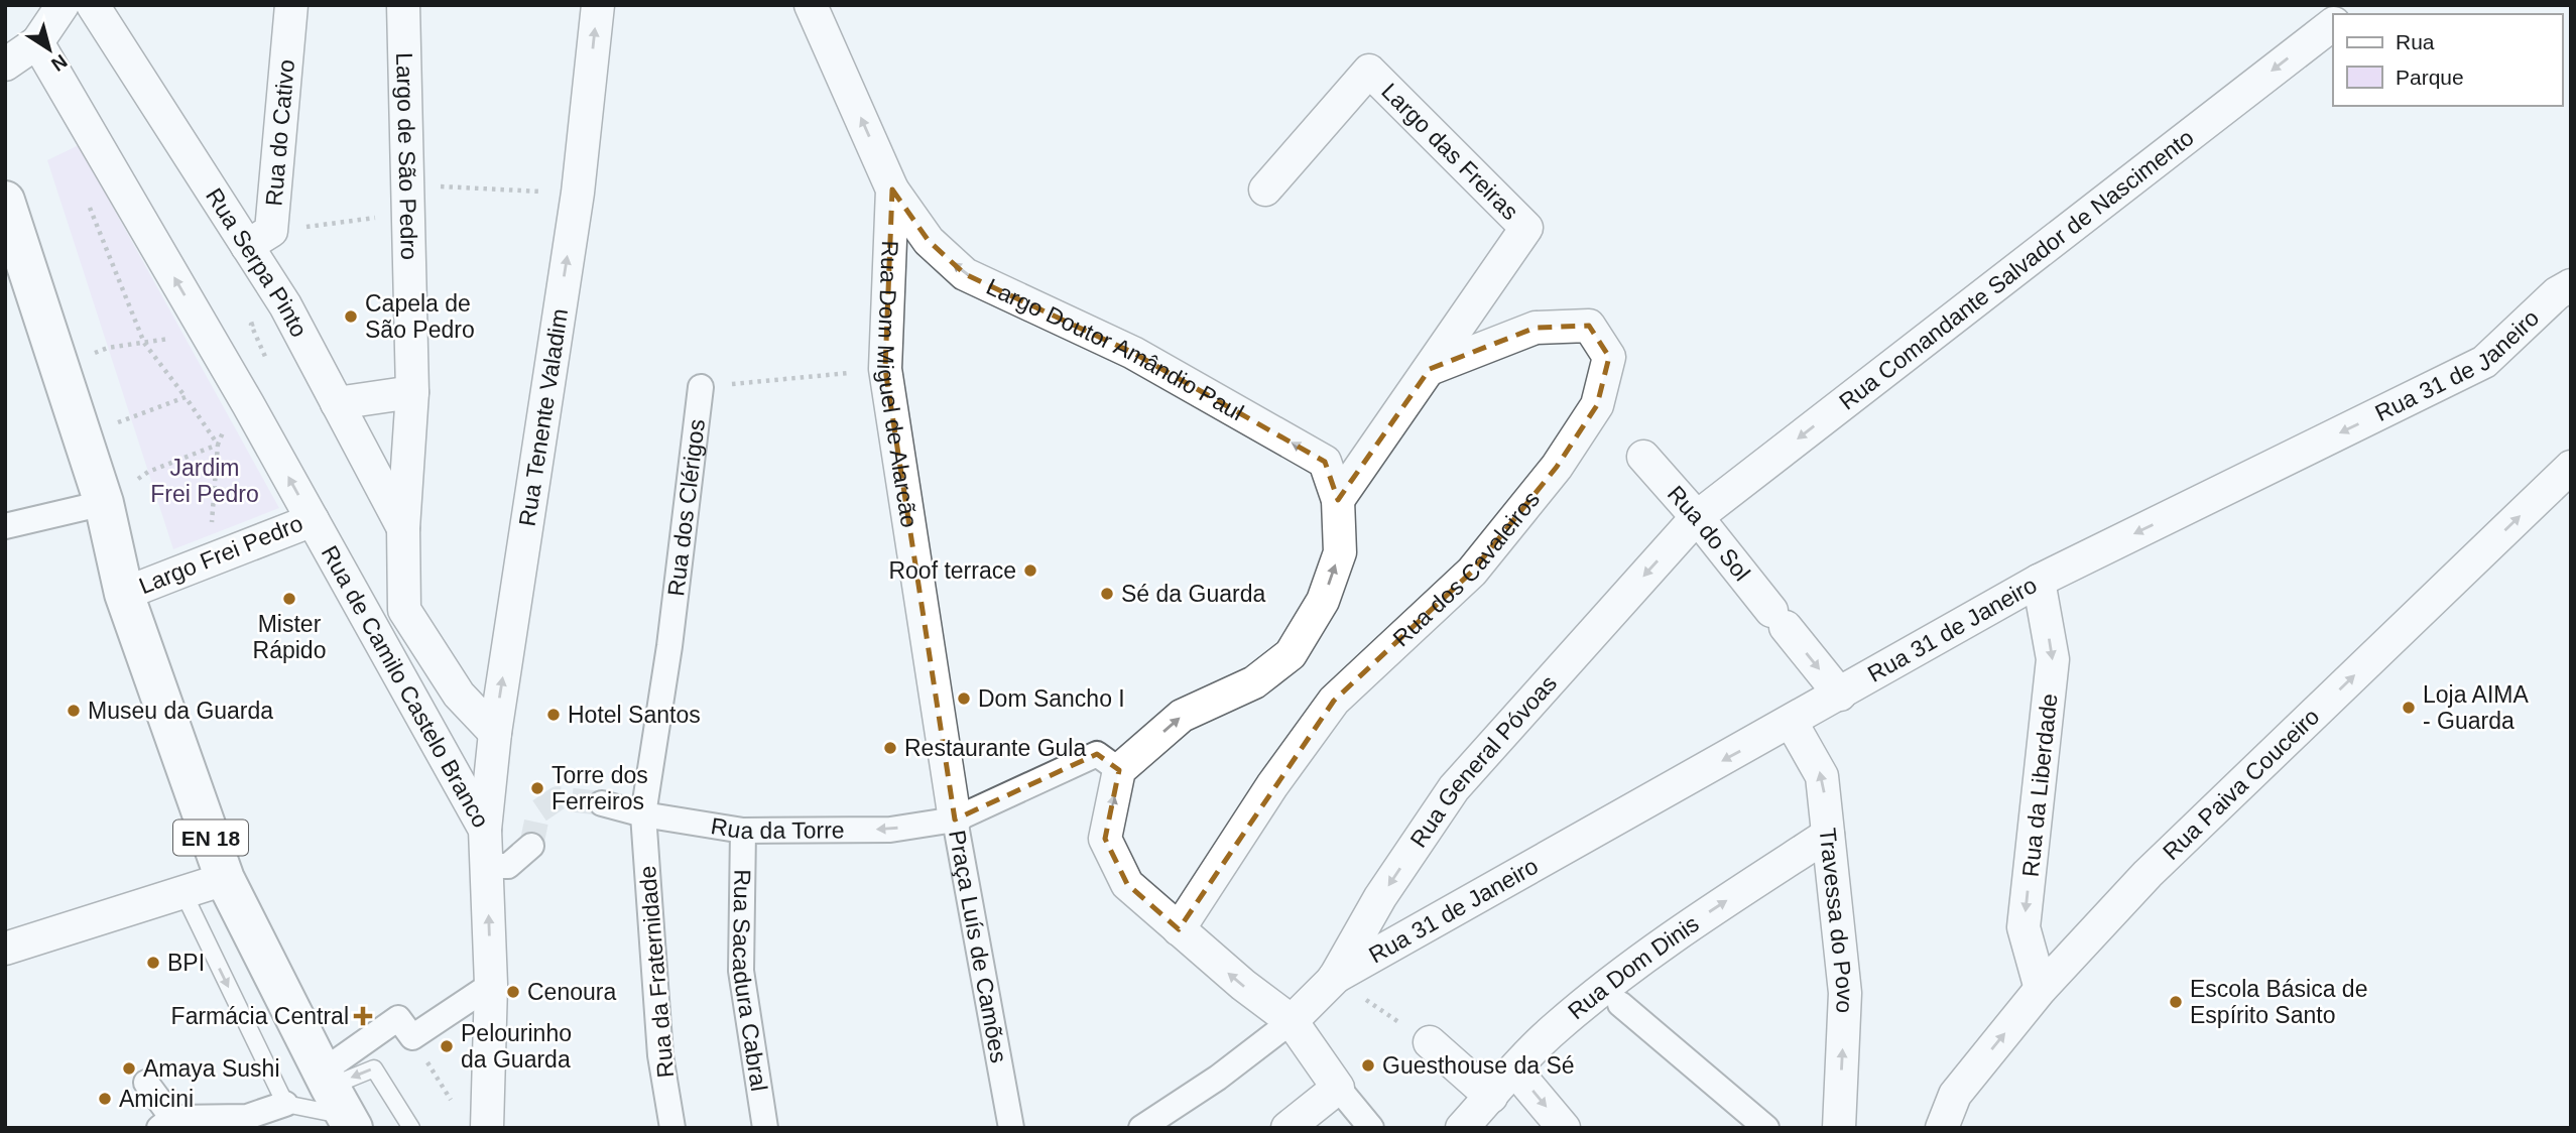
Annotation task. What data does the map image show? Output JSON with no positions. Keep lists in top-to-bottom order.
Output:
{
  "streets": {
    "main road": ["Largo Frei Pedro", "EN 18"],
    "street": [
      "Rua do Cativo",
      "Largo das Freiras",
      "Largo de São Pedro",
      "Rua Serpa Pinto",
      "Rua Comandante Salvador de Nascimento",
      "Largo Doutor Amândio Paul",
      "Rua 31 de Janeiro",
      "Rua Dom Miguel de Alarcão",
      "Rua Tenente Valadim",
      "Rua dos Clérigos",
      "Rua do Sol",
      "Rua dos Cavaleiros",
      "Rua de Camilo Castelo Branco",
      "Rua General Póvoas",
      "Rua Paiva Couceiro",
      "Rua da Liberdade",
      "Rua da Torre",
      "Travessa do Povo",
      "Praça Luís de Camões",
      "Rua Dom Dinis",
      "Rua da Fraternidade",
      "Rua Sacadura Cabral"
    ]
  },
  "crossings": [
    ["Rua do Cativo", "Rua Serpa Pinto"],
    ["Largo das Freiras", "Largo Doutor Amândio Paul"],
    ["Largo das Freiras", "Rua dos Cavaleiros"],
    ["Largo de São Pedro", "Rua Serpa Pinto"],
    ["Largo de São Pedro", "Rua Tenente Valadim"],
    ["Rua Comandante Salvador de Nascimento", "Rua do Sol"],
    ["Rua Comandante Salvador de Nascimento", "Rua General Póvoas"],
    ["Largo Doutor Amândio Paul", "Rua Dom Miguel de Alarcão"],
    ["Rua 31 de Janeiro", "Rua do Sol"],
    ["Rua 31 de Janeiro", "Rua General Póvoas"],
    ["Rua 31 de Janeiro", "Rua da Liberdade"],
    ["Rua 31 de Janeiro", "Travessa do Povo"],
    ["Rua Dom Miguel de Alarcão", "Rua dos Clérigos"],
    ["Rua Dom Miguel de Alarcão", "Rua da Torre"],
    ["Rua Dom Miguel de Alarcão", "Praça Luís de Camões"],
    ["Rua Tenente Valadim", "Rua de Camilo Castelo Branco"],
    ["Rua dos Clérigos", "Rua da Torre"],
    ["Rua dos Clérigos", "Rua da Fraternidade"],
    ["Rua do Sol", "Rua General Póvoas"],
    ["Largo Frei Pedro", "Rua de Camilo Castelo Branco"],
    ["Largo Frei Pedro", "EN 18"],
    ["Rua Paiva Couceiro", "Rua da Liberdade"],
    ["Rua da Torre", "Praça Luís de Camões"],
    ["Rua da Torre", "Rua da Fraternidade"],
    ["Rua da Torre", "Rua Sacadura Cabral"],
    ["Travessa do Povo", "Rua Dom Dinis"]
  ],
  "one_way": [
    "Rua Comandante Salvador de Nascimento",
    "Largo Doutor Amândio Paul",
    "Rua 31 de Janeiro",
    "Rua Tenente Valadim",
    "Rua do Sol",
    "Largo Frei Pedro",
    "Rua Paiva Couceiro",
    "Rua da Liberdade",
    "Rua da Torre",
    "Travessa do Povo",
    "Rua Dom Dinis"
  ],
  "parks": ["Jardim Frei Pedro"],
  "places": {
    "other": [
      "Capela de São Pedro",
      "Roof terrace",
      "Sé da Guarda",
      "Mister Rápido",
      "Dom Sancho I",
      "Loja AIMA - Guarda",
      "Museu da Guarda",
      "Hotel Santos",
      "Restaurante Gula",
      "Torre dos Ferreiros",
      "BPI",
      "Cenoura",
      "Escola Básica de Espírito Santo",
      "Pelourinho da Guarda",
      "Guesthouse da Sé",
      "Amaya Sushi",
      "Amicini"
    ],
    "health": ["Farmácia Central"]
  },
  "legend": ["Rua", "Parque"],
  "north": "bottom right"
}
